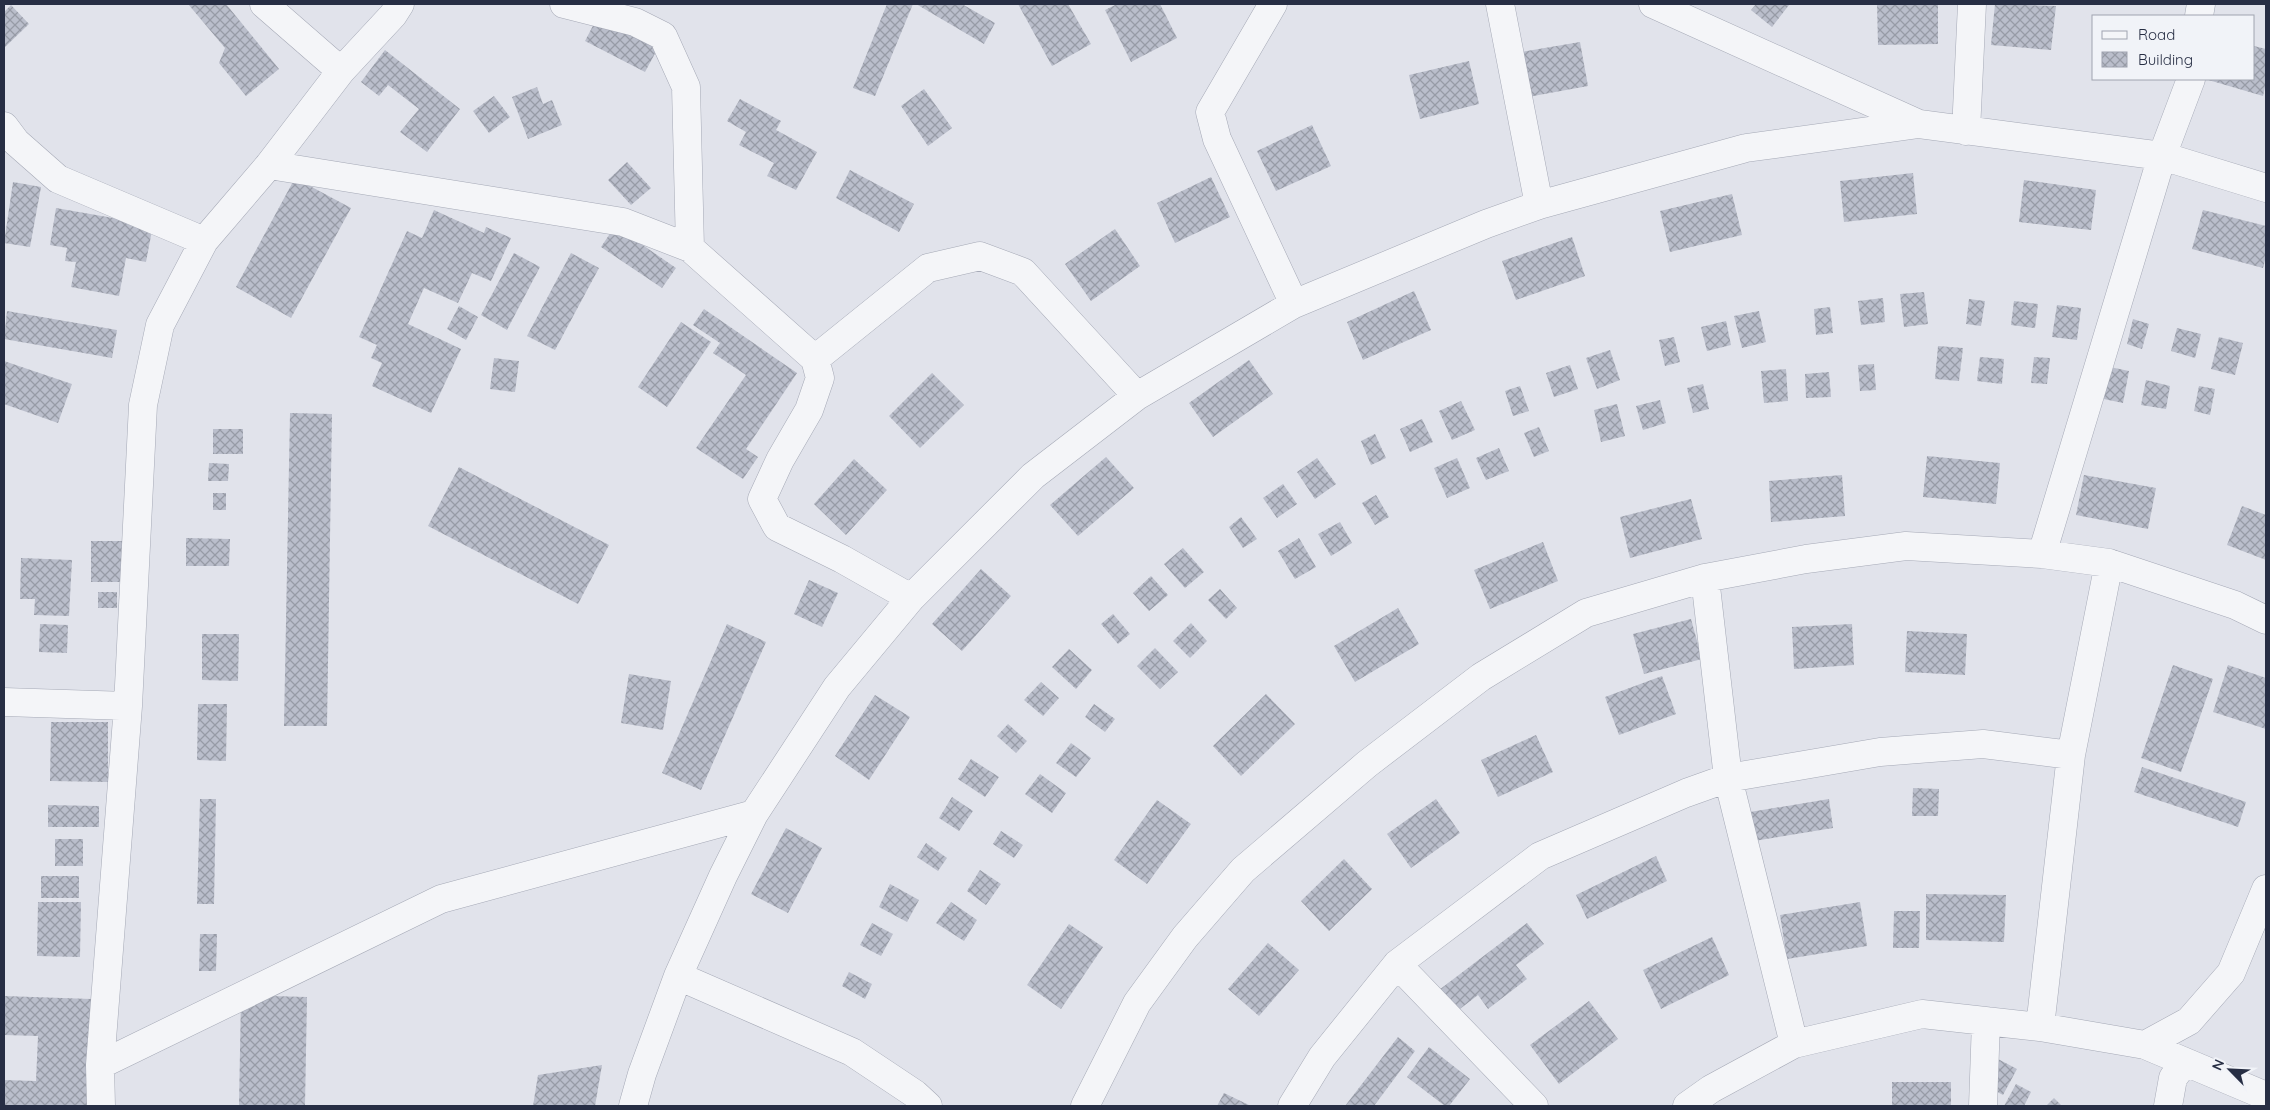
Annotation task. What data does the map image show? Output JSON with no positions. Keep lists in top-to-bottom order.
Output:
{
  "legend": ["Road", "Building"],
  "north": "top left"
}
